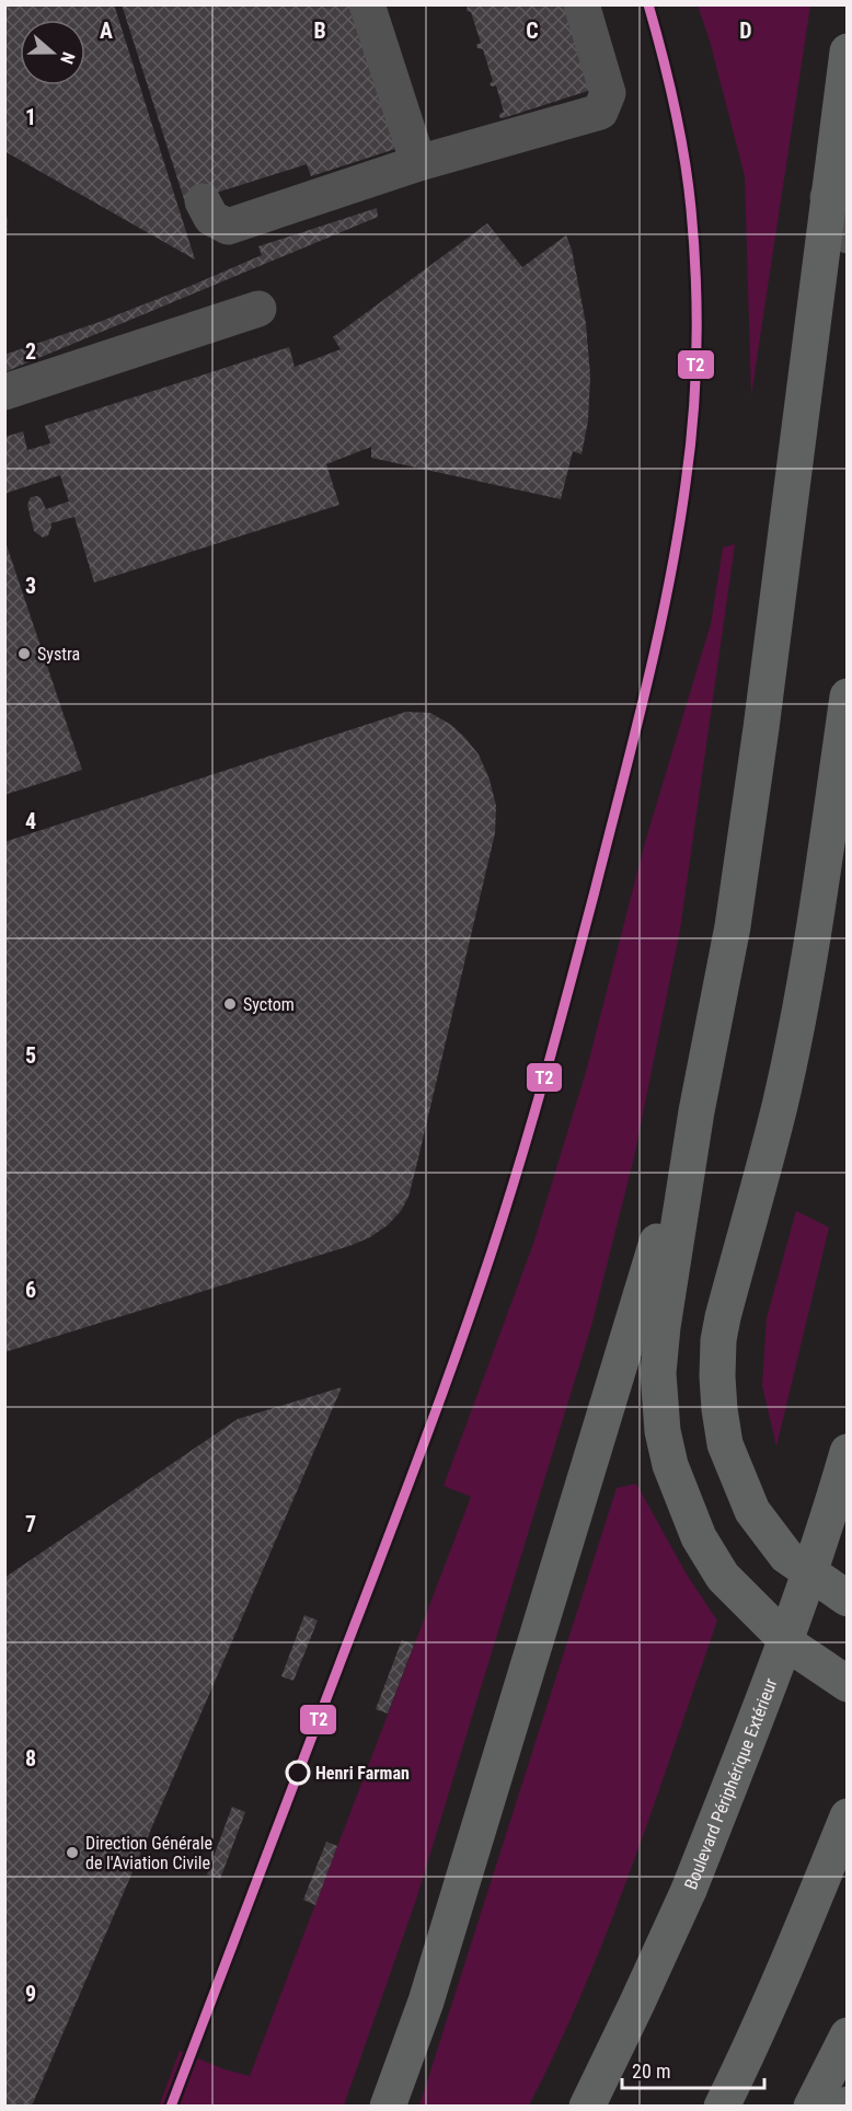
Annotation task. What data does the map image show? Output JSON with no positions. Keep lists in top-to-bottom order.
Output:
{
  "streets": {
    "highway": ["Boulevard Périphérique Extérieur"]
  },
  "places": [
    "Systra",
    "Syctom",
    "Henri Farman",
    "Direction Générale de l'Aviation Civile"
  ],
  "lines": ["transit line T2"],
  "scale_bar": "20 m",
  "north": "right",
  "grid": {
    "columns": [
      "A",
      "B",
      "C",
      "D"
    ],
    "rows": [
      "1",
      "2",
      "3",
      "4",
      "5",
      "6",
      "7",
      "8",
      "9"
    ]
  }
}
